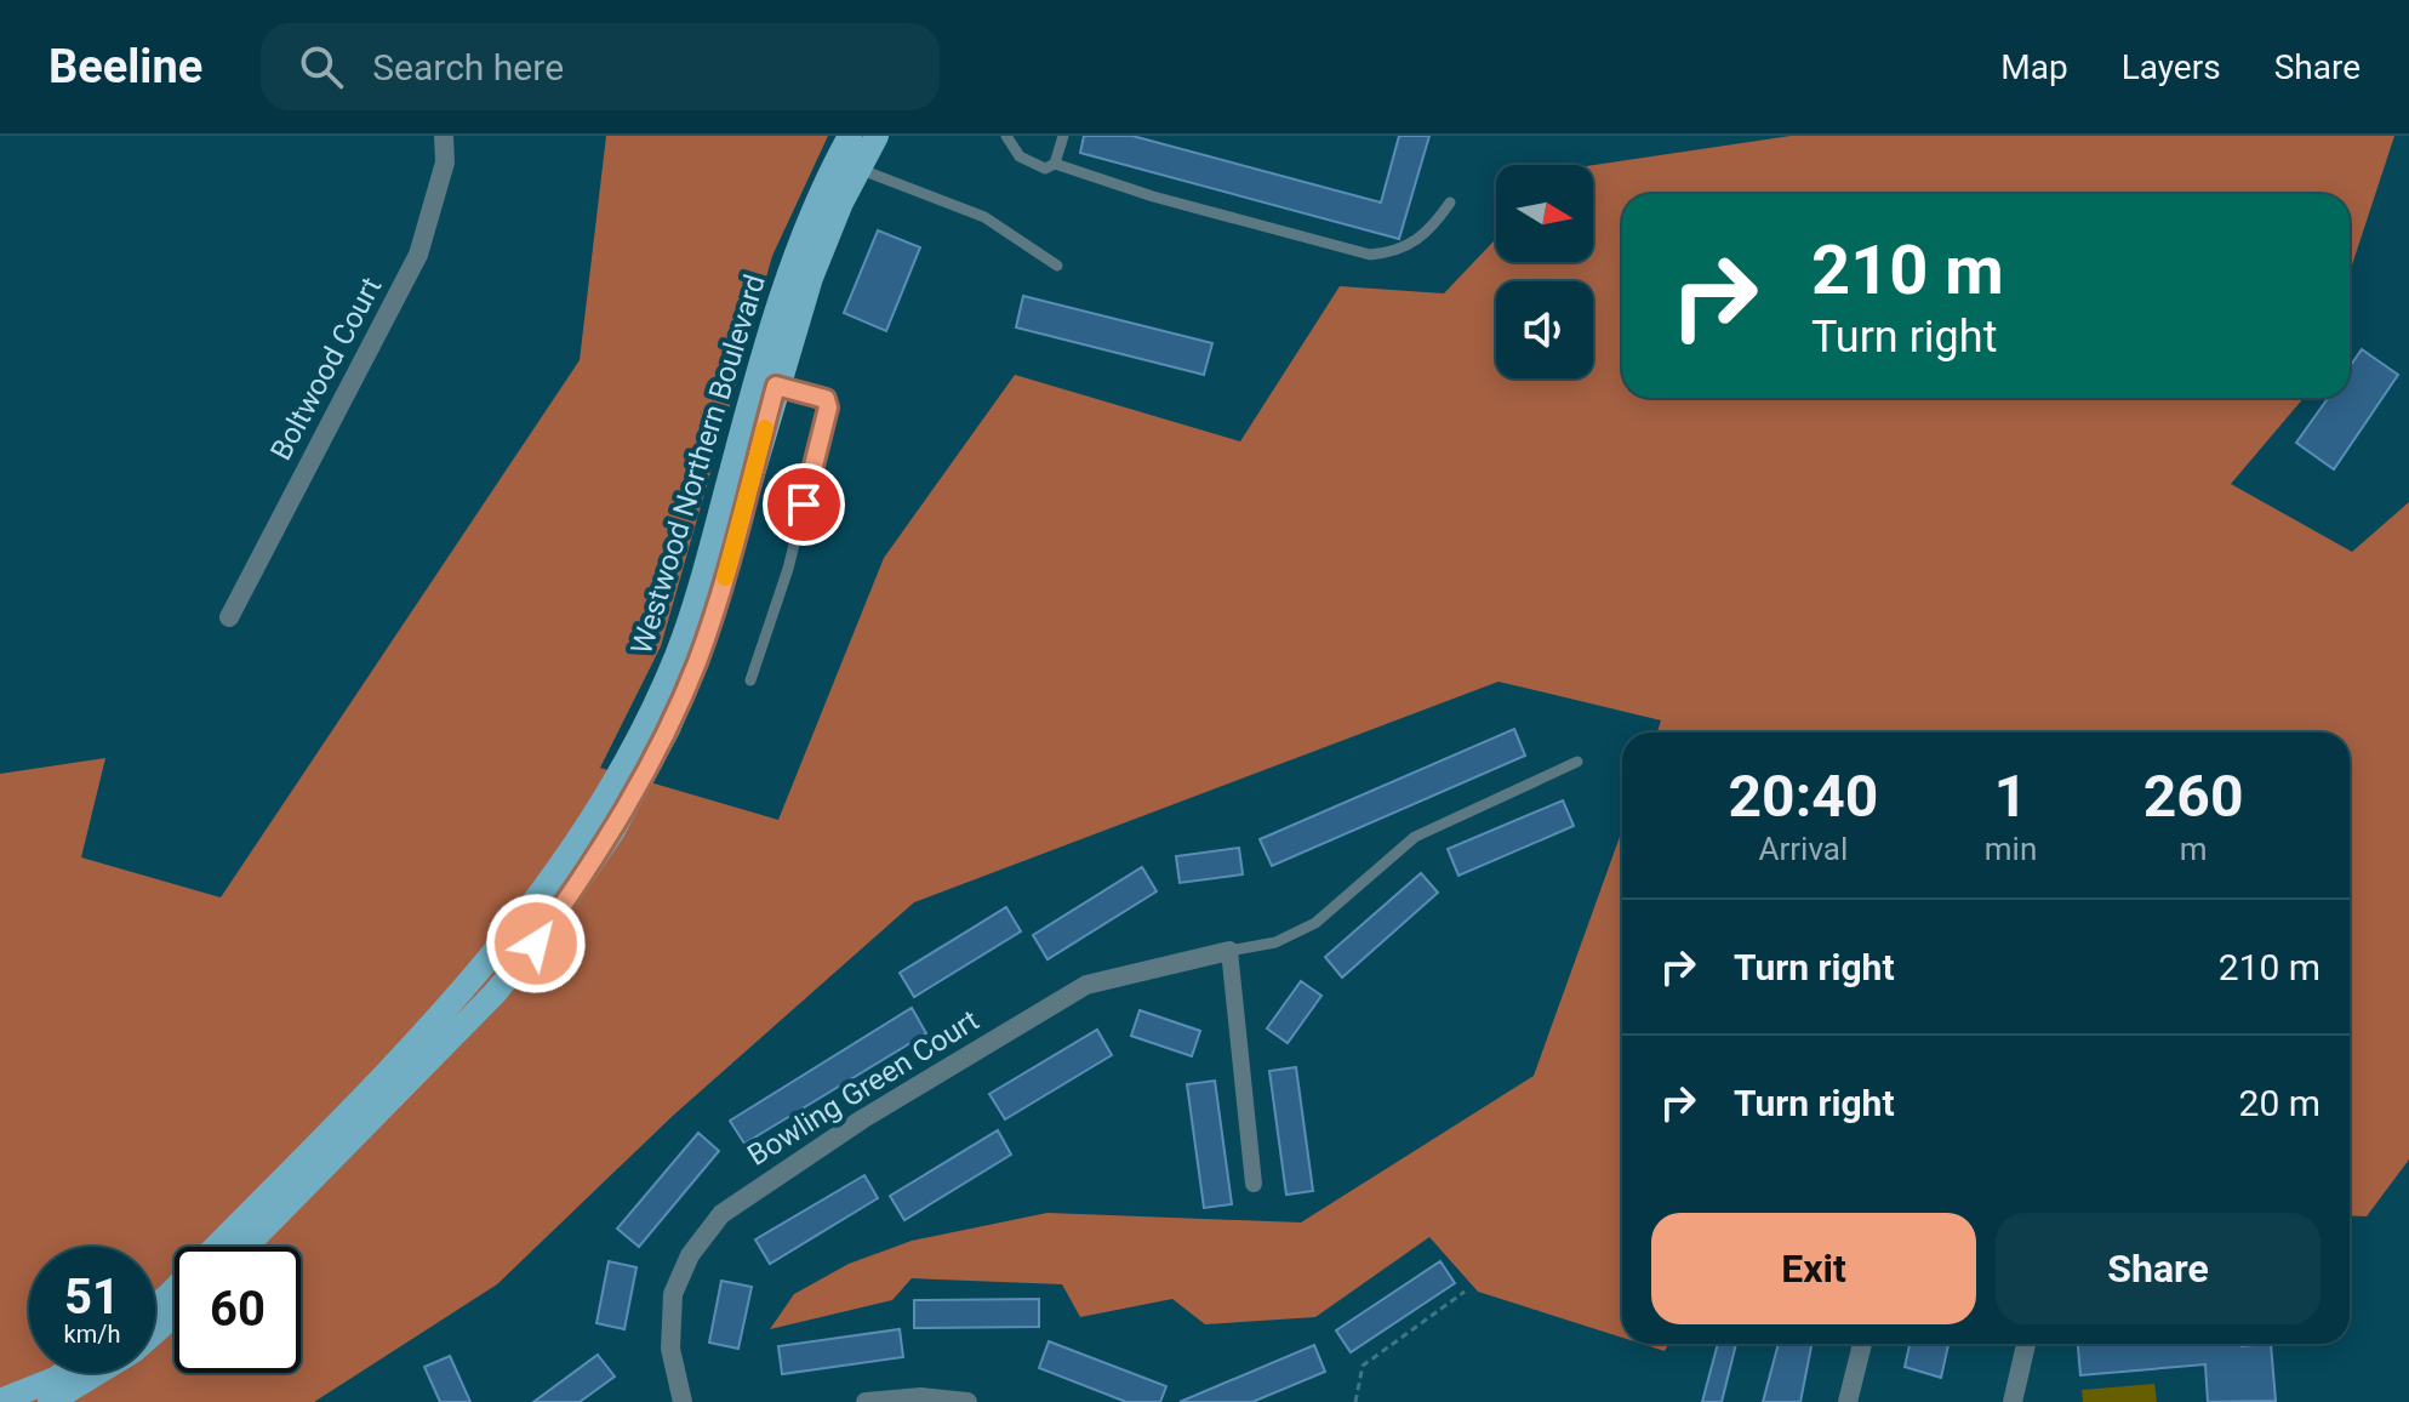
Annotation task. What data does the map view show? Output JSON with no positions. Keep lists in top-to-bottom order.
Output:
{
  "streets": {
    "main road": ["Westwood Northern Boulevard"],
    "street": ["Boltwood Court", "Bowling Green Court"]
  },
  "north": "right",
  "page": {
    "header": "Beeline",
    "search": "Search here",
    "nav": ["Map", "Layers", "Share"],
    "turn": ["210 m", "Turn right"],
    "eta": [
      "20:40",
      "Arrival",
      "1",
      "min",
      "260",
      "m"
    ],
    "list": [
      {
        "name": "Turn right",
        "value": "210 m"
      },
      {
        "name": "Turn right",
        "value": "20 m"
      }
    ],
    "buttons": ["Exit", "Share"],
    "speed": "51 km/h",
    "limit": "60"
  }
}
